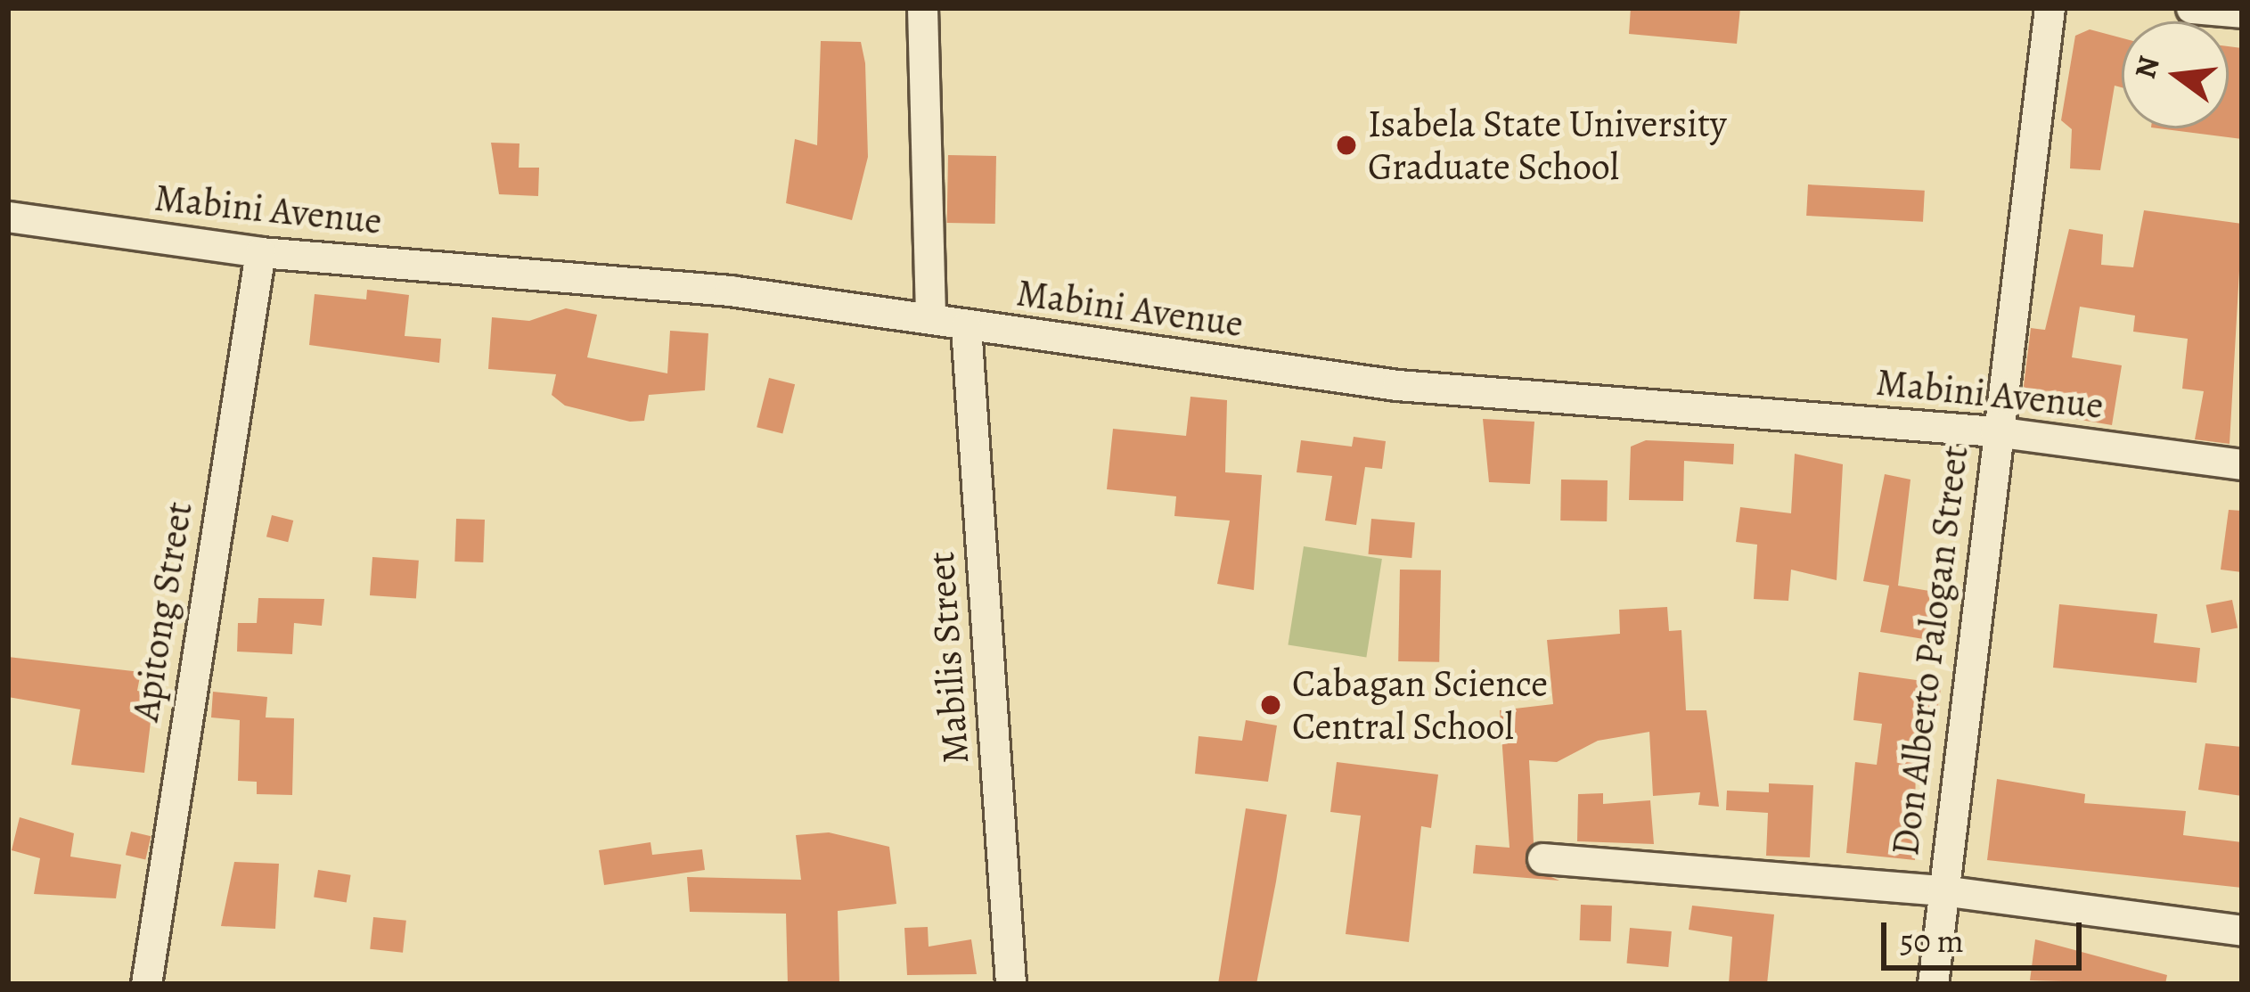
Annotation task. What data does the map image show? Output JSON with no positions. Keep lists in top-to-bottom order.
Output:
{
  "streets": {
    "street": [
      "Mabini Avenue",
      "Apitong Street",
      "Don Alberto Palogan Street",
      "Mabilis Street"
    ]
  },
  "crossings": [
    ["Mabini Avenue", "Apitong Street"],
    ["Mabini Avenue", "Don Alberto Palogan Street"],
    ["Mabini Avenue", "Mabilis Street"]
  ],
  "places": ["Isabela State University Graduate School", "Cabagan Science Central School"],
  "scale_bar": "50 m",
  "north": "left"
}
